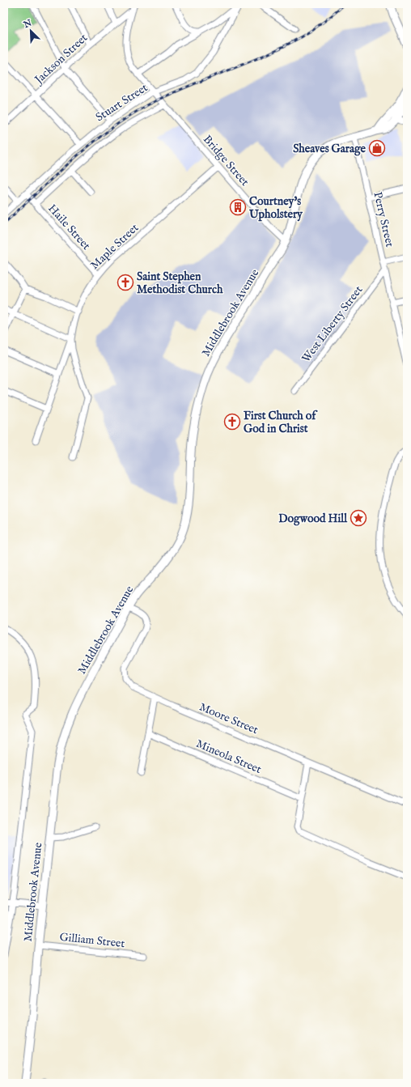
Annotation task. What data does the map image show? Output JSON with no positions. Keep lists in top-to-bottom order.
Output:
{
  "streets": {
    "main road": ["Middlebrook Avenue"],
    "street": [
      "Jackson Street",
      "Stuart Street",
      "Bridge Street",
      "Perry Street",
      "Haile Street",
      "Maple Street",
      "West Liberty Street",
      "Moore Street",
      "Mineola Street",
      "Gilliam Street"
    ]
  },
  "crossings": [
    ["Jackson Street", "Bridge Street"],
    ["Stuart Street", "Bridge Street"],
    ["Stuart Street", "Haile Street"],
    ["Bridge Street", "Maple Street"],
    ["Bridge Street", "Middlebrook Avenue"],
    ["Perry Street", "Middlebrook Avenue"],
    ["Perry Street", "West Liberty Street"],
    ["Haile Street", "Maple Street"],
    ["Middlebrook Avenue", "Moore Street"],
    ["Middlebrook Avenue", "Gilliam Street"]
  ],
  "places": {
    "shop": ["Sheaves Garage"],
    "building": ["Courtney's Upholstery"],
    "church": ["Saint Stephen Methodist Church", "First Church of God in Christ"],
    "place": ["Dogwood Hill"]
  },
  "north": "top left"
}
